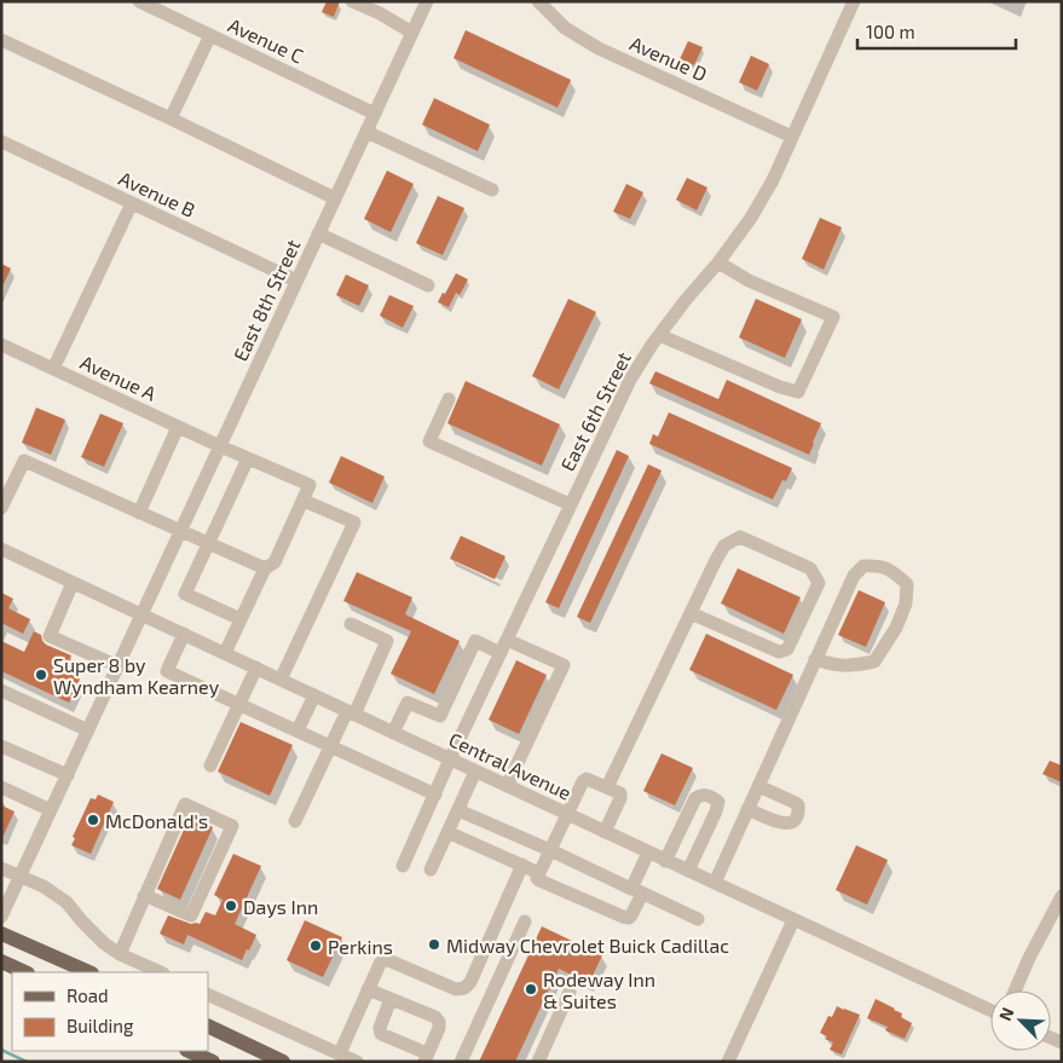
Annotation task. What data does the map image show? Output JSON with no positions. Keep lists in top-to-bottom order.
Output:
{
  "streets": {
    "street": [
      "Avenue C",
      "Avenue D",
      "Avenue B",
      "East 8th Street",
      "Avenue A",
      "East 6th Street",
      "Central Avenue"
    ]
  },
  "crossings": [
    ["Avenue C", "East 8th Street"],
    ["Avenue D", "East 6th Street"],
    ["Avenue B", "East 8th Street"],
    ["East 8th Street", "Avenue A"],
    ["East 8th Street", "Central Avenue"],
    ["East 6th Street", "Central Avenue"]
  ],
  "places": [
    "Super 8 by Wyndham Kearney",
    "McDonald's",
    "Days Inn",
    "Midway Chevrolet Buick Cadillac",
    "Perkins",
    "Rodeway Inn & Suites"
  ],
  "legend": ["Road", "Building"],
  "scale_bar": "100 m",
  "north": "top left"
}
